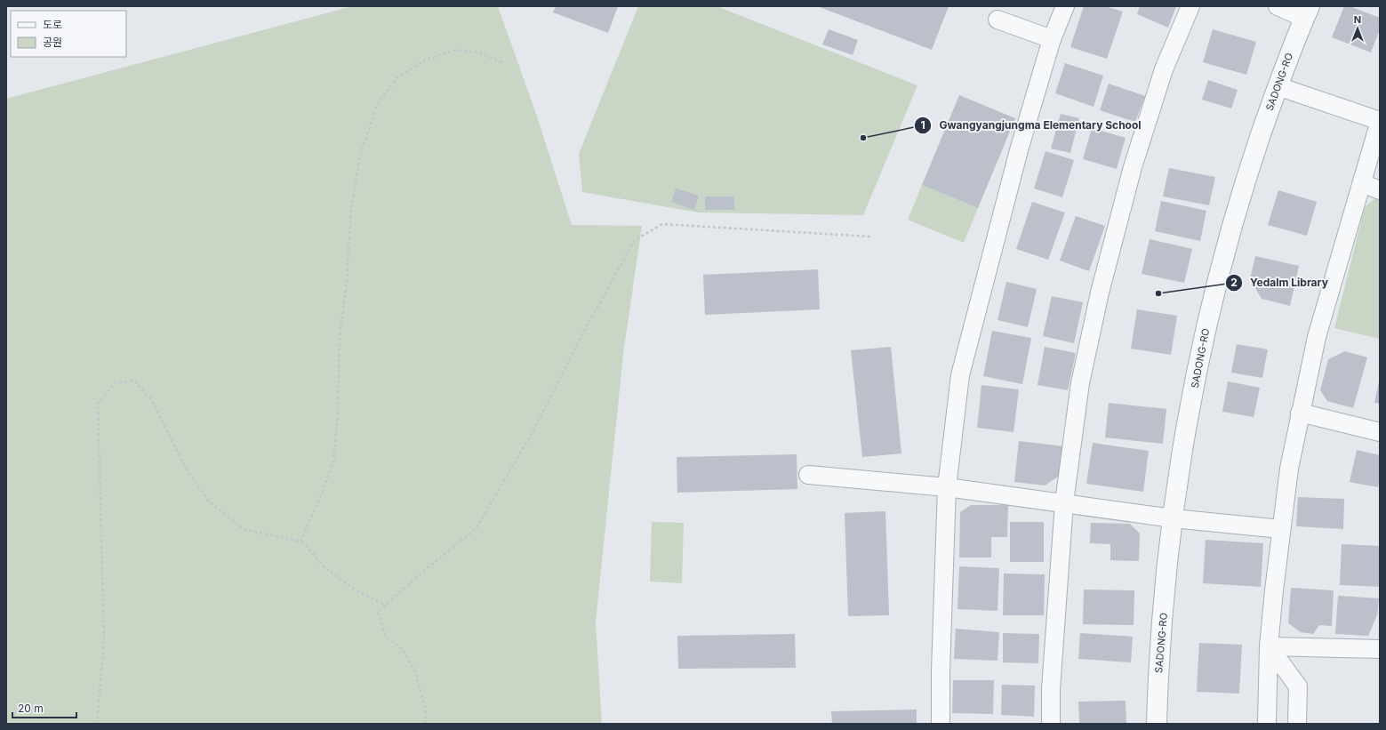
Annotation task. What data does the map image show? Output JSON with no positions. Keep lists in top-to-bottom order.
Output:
{
  "streets": {
    "street": ["SADONG-RO"]
  },
  "places": ["Gwangyangjungma Elementary School", "Yedalm Library"],
  "legend": ["도로", "공원"],
  "scale_bar": "20 m",
  "north": "top"
}
